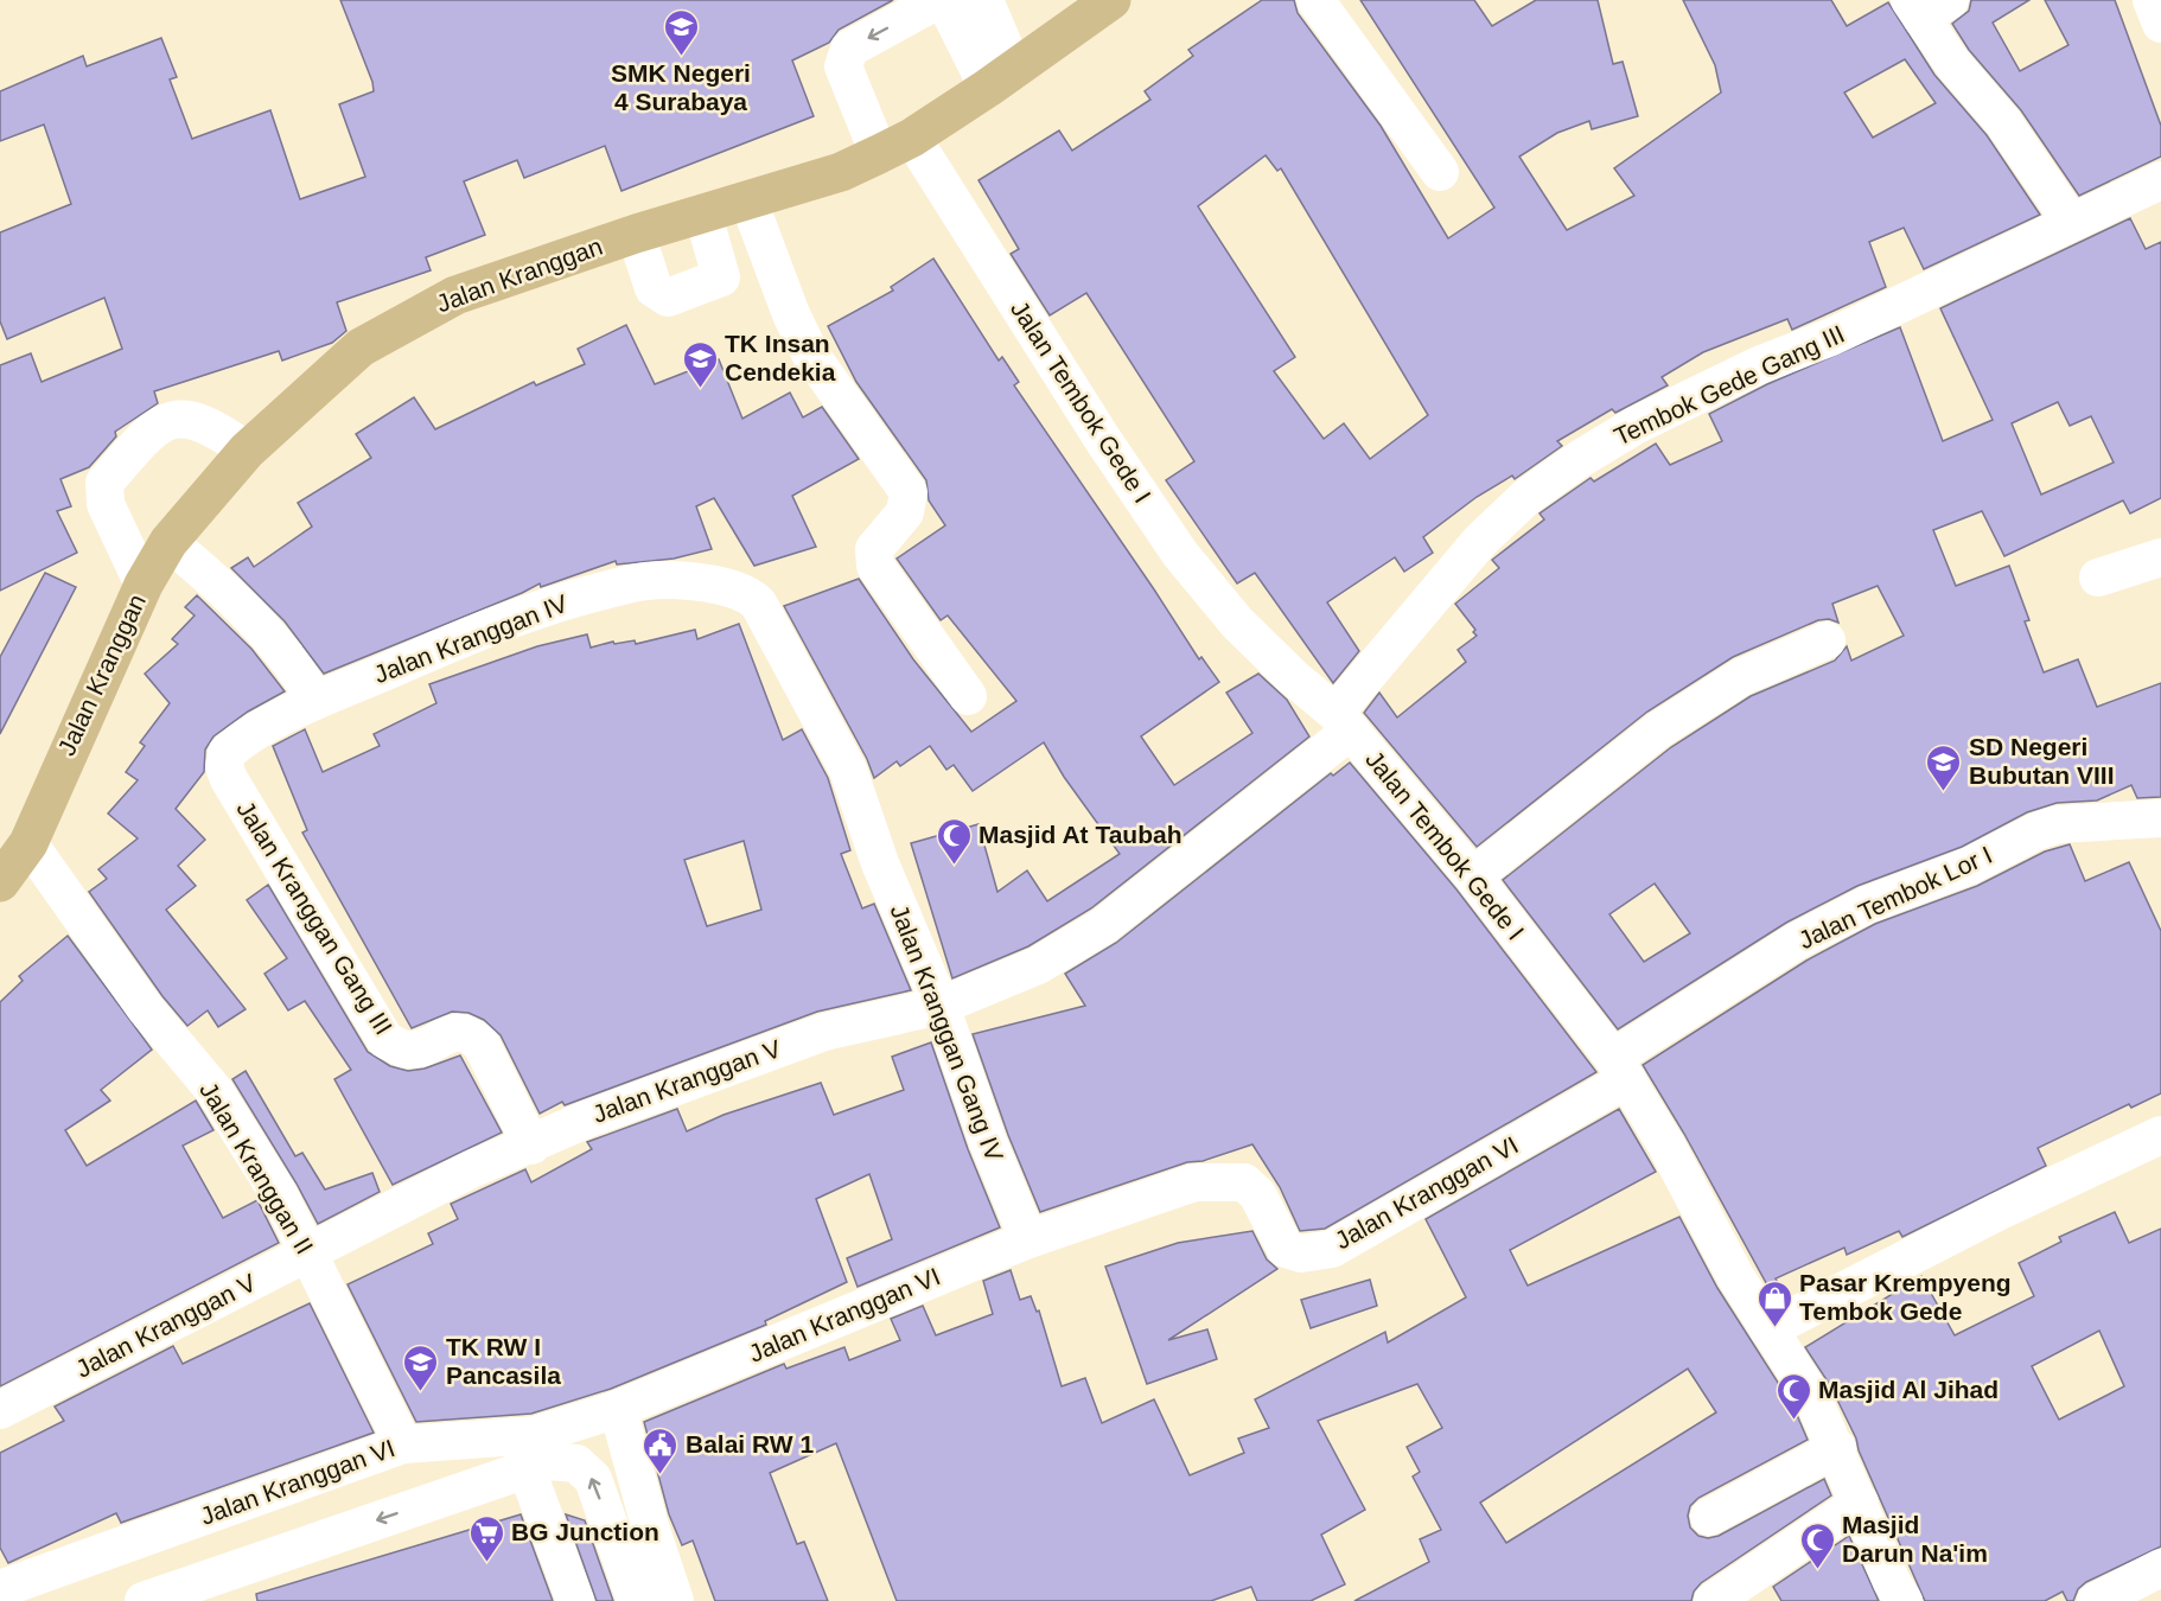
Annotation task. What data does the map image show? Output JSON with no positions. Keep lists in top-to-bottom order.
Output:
{
  "streets": {
    "main road": ["Jalan Kranggan"],
    "street": [
      "Tembok Gede Gang III",
      "Jalan Tembok Gede I",
      "Jalan Kranggan IV",
      "Jalan Tembok Lor I",
      "Jalan Kranggan Gang III",
      "Jalan Kranggan Gang IV",
      "Jalan Kranggan V",
      "Jalan Kranggan II",
      "Jalan Kranggan VI"
    ]
  },
  "crossings": [
    ["Jalan Kranggan", "Jalan Tembok Gede I"],
    ["Jalan Kranggan", "Jalan Kranggan II"],
    ["Tembok Gede Gang III", "Jalan Tembok Gede I"],
    ["Tembok Gede Gang III", "Jalan Kranggan V"],
    ["Jalan Tembok Gede I", "Jalan Tembok Lor I"],
    ["Jalan Tembok Gede I", "Jalan Kranggan V"],
    ["Jalan Tembok Gede I", "Jalan Kranggan VI"],
    ["Jalan Kranggan IV", "Jalan Kranggan Gang III"],
    ["Jalan Kranggan IV", "Jalan Kranggan Gang IV"],
    ["Jalan Tembok Lor I", "Jalan Kranggan VI"],
    ["Jalan Kranggan Gang III", "Jalan Kranggan V"],
    ["Jalan Kranggan Gang IV", "Jalan Kranggan V"],
    ["Jalan Kranggan Gang IV", "Jalan Kranggan VI"],
    ["Jalan Kranggan V", "Jalan Kranggan II"],
    ["Jalan Kranggan II", "Jalan Kranggan VI"]
  ],
  "places": {
    "school or university": [
      "SMK Negeri 4 Surabaya",
      "TK Insan Cendekia",
      "SD Negeri Bubutan VIII",
      "TK RW I Pancasila"
    ],
    "mosque": ["Masjid At Taubah", "Masjid Al Jihad", "Masjid Darun Na'im"],
    "shop": ["Pasar Krempyeng Tembok Gede"],
    "public building": ["Balai RW 1"],
    "supermarket": ["BG Junction"]
  }
}
